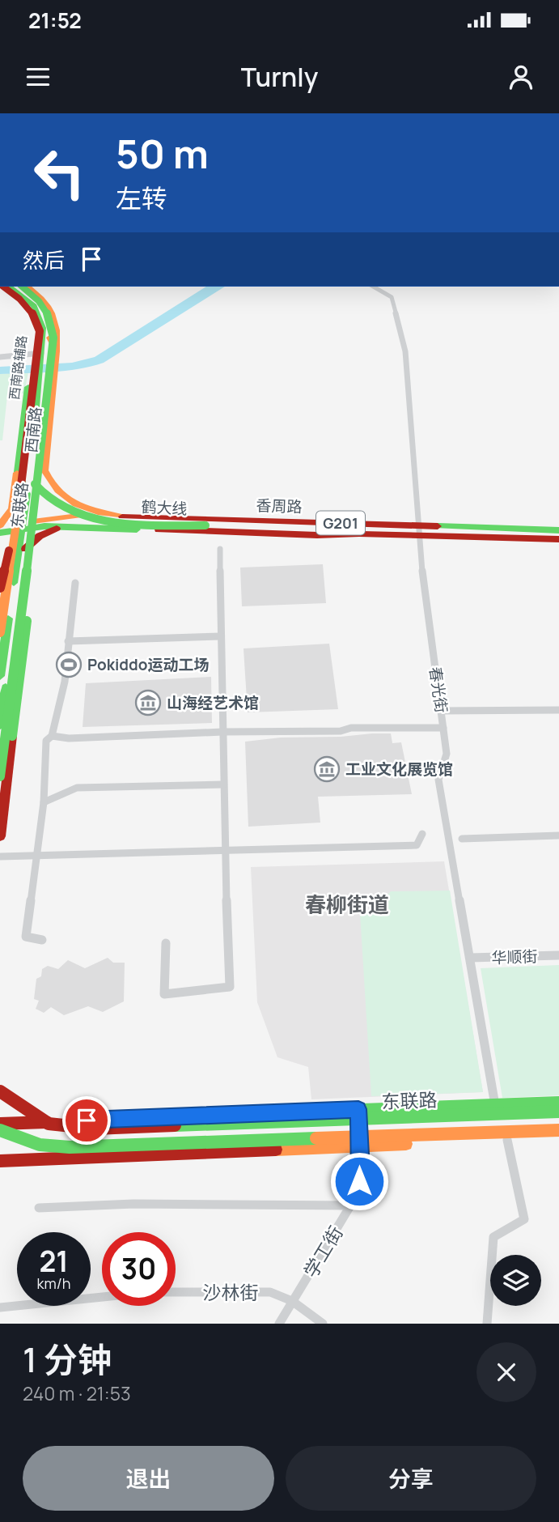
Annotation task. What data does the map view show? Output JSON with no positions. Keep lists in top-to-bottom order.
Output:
{
  "streets": {
    "main road": [
      "西南路辅路",
      "西南路",
      "东联路",
      "香周路",
      "鹤大线",
      "G201"
    ],
    "street": [
      "春光街",
      "华顺街",
      "学工街",
      "沙林街"
    ]
  },
  "crossings": [
    ["西南路辅路", "西南路"],
    ["西南路", "鹤大线"],
    ["东联路", "香周路"],
    ["香周路", "鹤大线"],
    ["香周路", "春光街"],
    ["春光街", "华顺街"],
    ["学工街", "沙林街"]
  ],
  "districts": ["春柳街道"],
  "places": {
    "sports": ["Pokiddo运动工场"],
    "museum": ["山海经艺术馆", "工业文化展览馆"]
  },
  "page": {
    "status": "21:52",
    "header": "Turnly",
    "turn": ["50 m", "左转"],
    "then": "然后",
    "speed": "21 km/h",
    "limit": "30",
    "heading": ["1 分钟", "240 m · 21:53"],
    "buttons": ["退出", "分享"]
  }
}
